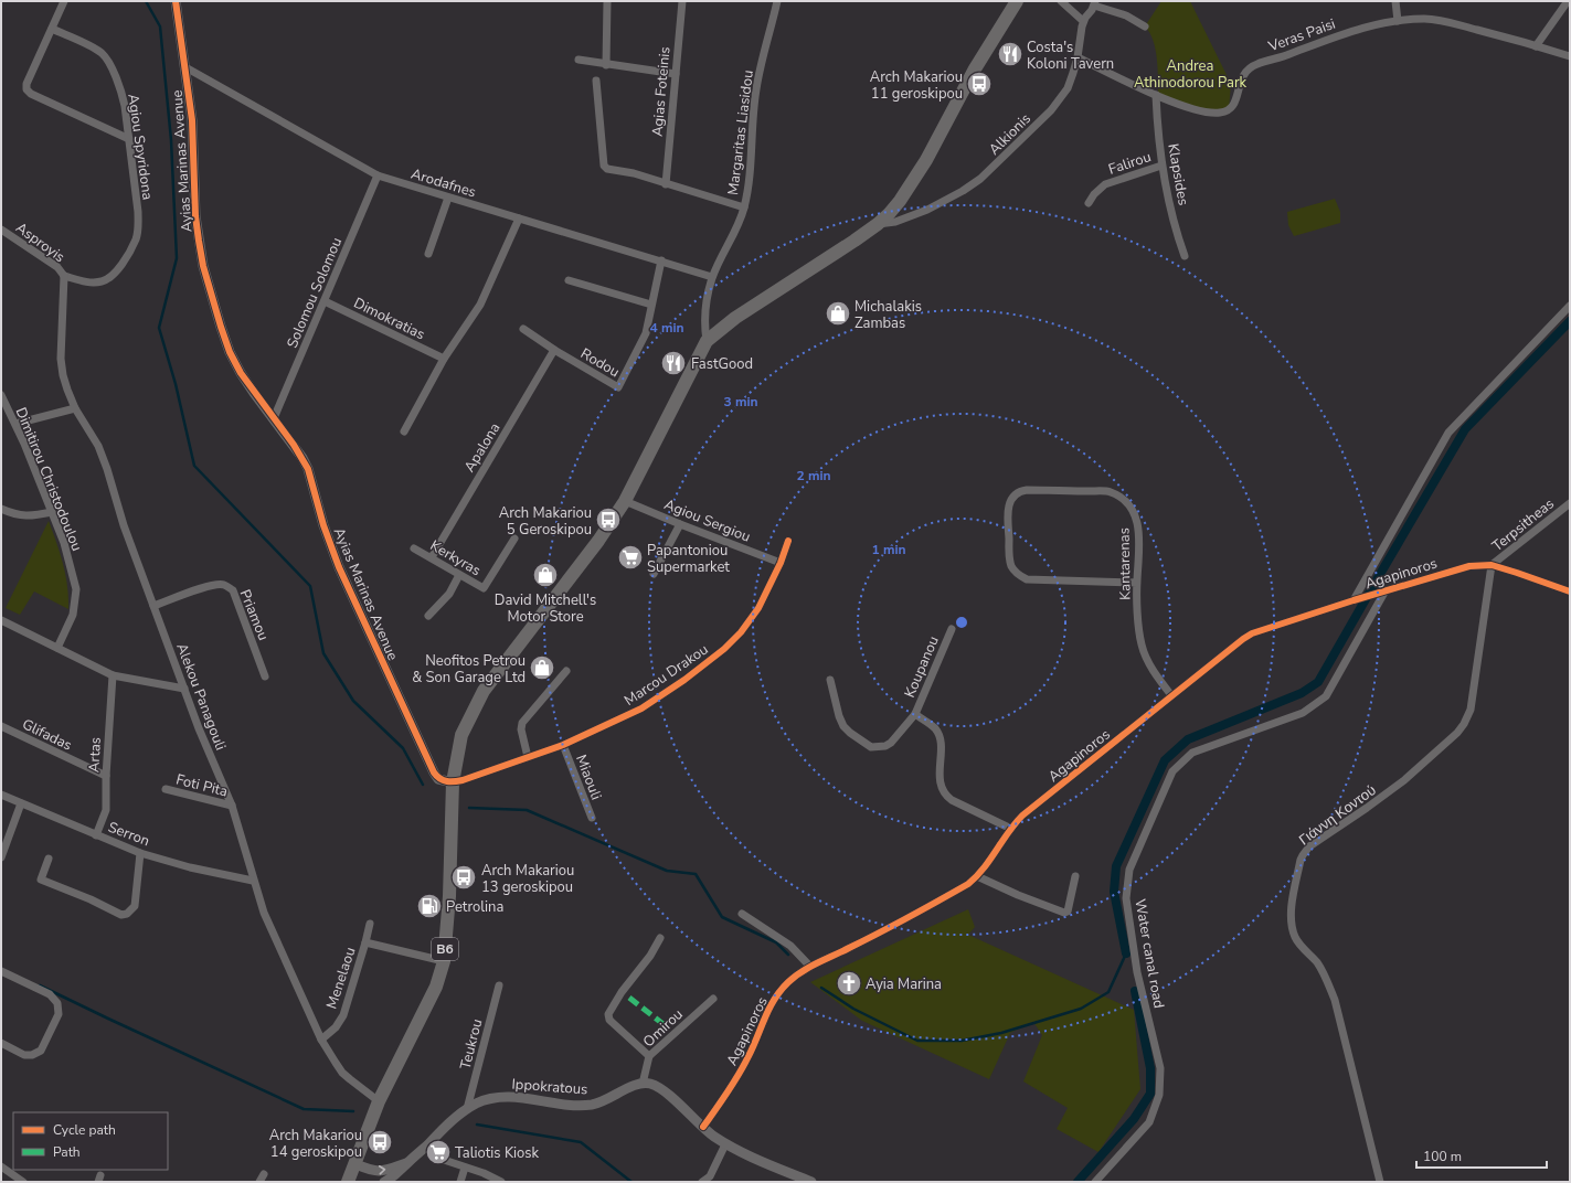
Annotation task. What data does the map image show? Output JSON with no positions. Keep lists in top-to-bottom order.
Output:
{
  "streets": {
    "main road": ["B6"],
    "street": [
      "Veras Paisi",
      "Agias Foteinis",
      "Margaritas Liasidou",
      "Alkionis",
      "Agiou Spyridona",
      "Ayias Marinas Avenue",
      "Falirou",
      "Klapsides",
      "Arodafnes",
      "Asproyis",
      "Solomou Solomou",
      "Dimokratias",
      "Rodou",
      "Apalona",
      "Dimitirou Christodoulou",
      "Agiou Sergiou",
      "Terpsitheas",
      "Kerkyras",
      "Kantarenas",
      "Agapinoros",
      "Priamou",
      "Koupanou",
      "Marcou Drakou",
      "Alekou Panagouli",
      "Glifadas",
      "Artas",
      "Miaouli",
      "Foti Pita",
      "Γιάννη Κοντού",
      "Serron",
      "Water canal road",
      "Menelaou",
      "Omirou",
      "Teukrou",
      "Ippokratous"
    ]
  },
  "crossings": [
    ["Veras Paisi", "Alkionis"],
    ["Veras Paisi", "Klapsides"],
    ["Margaritas Liasidou", "Arodafnes"],
    ["Margaritas Liasidou", "B6"],
    ["Alkionis", "B6"],
    ["Agiou Spyridona", "Asproyis"],
    ["Agiou Spyridona", "Alekou Panagouli"],
    ["Ayias Marinas Avenue", "Arodafnes"],
    ["Ayias Marinas Avenue", "Solomou Solomou"],
    ["Ayias Marinas Avenue", "Marcou Drakou"],
    ["Ayias Marinas Avenue", "B6"],
    ["Falirou", "Klapsides"],
    ["Arodafnes", "Solomou Solomou"],
    ["Arodafnes", "Rodou"],
    ["Asproyis", "Alekou Panagouli"],
    ["Solomou Solomou", "Dimokratias"],
    ["Rodou", "Apalona"],
    ["Apalona", "Kerkyras"],
    ["Agiou Sergiou", "Marcou Drakou"],
    ["Agiou Sergiou", "B6"],
    ["Terpsitheas", "Agapinoros"],
    ["Terpsitheas", "Γιάννη Κοντού"],
    ["Kantarenas", "Agapinoros"],
    ["Agapinoros", "Koupanou"],
    ["Agapinoros", "Γιάννη Κοντού"],
    ["Agapinoros", "Water canal road"],
    ["Priamou", "Alekou Panagouli"],
    ["Marcou Drakou", "Miaouli"],
    ["Marcou Drakou", "B6"],
    ["Alekou Panagouli", "Foti Pita"],
    ["Alekou Panagouli", "Serron"],
    ["Alekou Panagouli", "B6"],
    ["Alekou Panagouli", "Menelaou"],
    ["Glifadas", "Artas"],
    ["Artas", "Serron"],
    ["B6", "Menelaou"],
    ["B6", "Ippokratous"],
    ["Omirou", "Ippokratous"],
    ["Teukrou", "Ippokratous"]
  ],
  "parks": ["Andrea Athinodorou Park"],
  "places": {
    "restaurant": ["Costa's Koloni Tavern", "FastGood"],
    "bus stop": [
      "Arch Makariou 11 geroskipou",
      "Arch Makariou 5 Geroskipou",
      "Arch Makariou 13 geroskipou",
      "Arch Makariou 14 geroskipou"
    ],
    "shop": ["Michalakis Zambas", "David Mitchell's Motor Store", "Neofitos Petrou & Son Garage Ltd"],
    "supermarket": ["Papantoniou Supermarket", "Taliotis Kiosk"],
    "fuel station": ["Petrolina"],
    "church": ["Ayia Marina"]
  },
  "legend": ["Cycle path", "Path"],
  "scale_bar": "100 m",
  "rings": [
    "4 min",
    "3 min",
    "2 min",
    "1 min"
  ]
}
